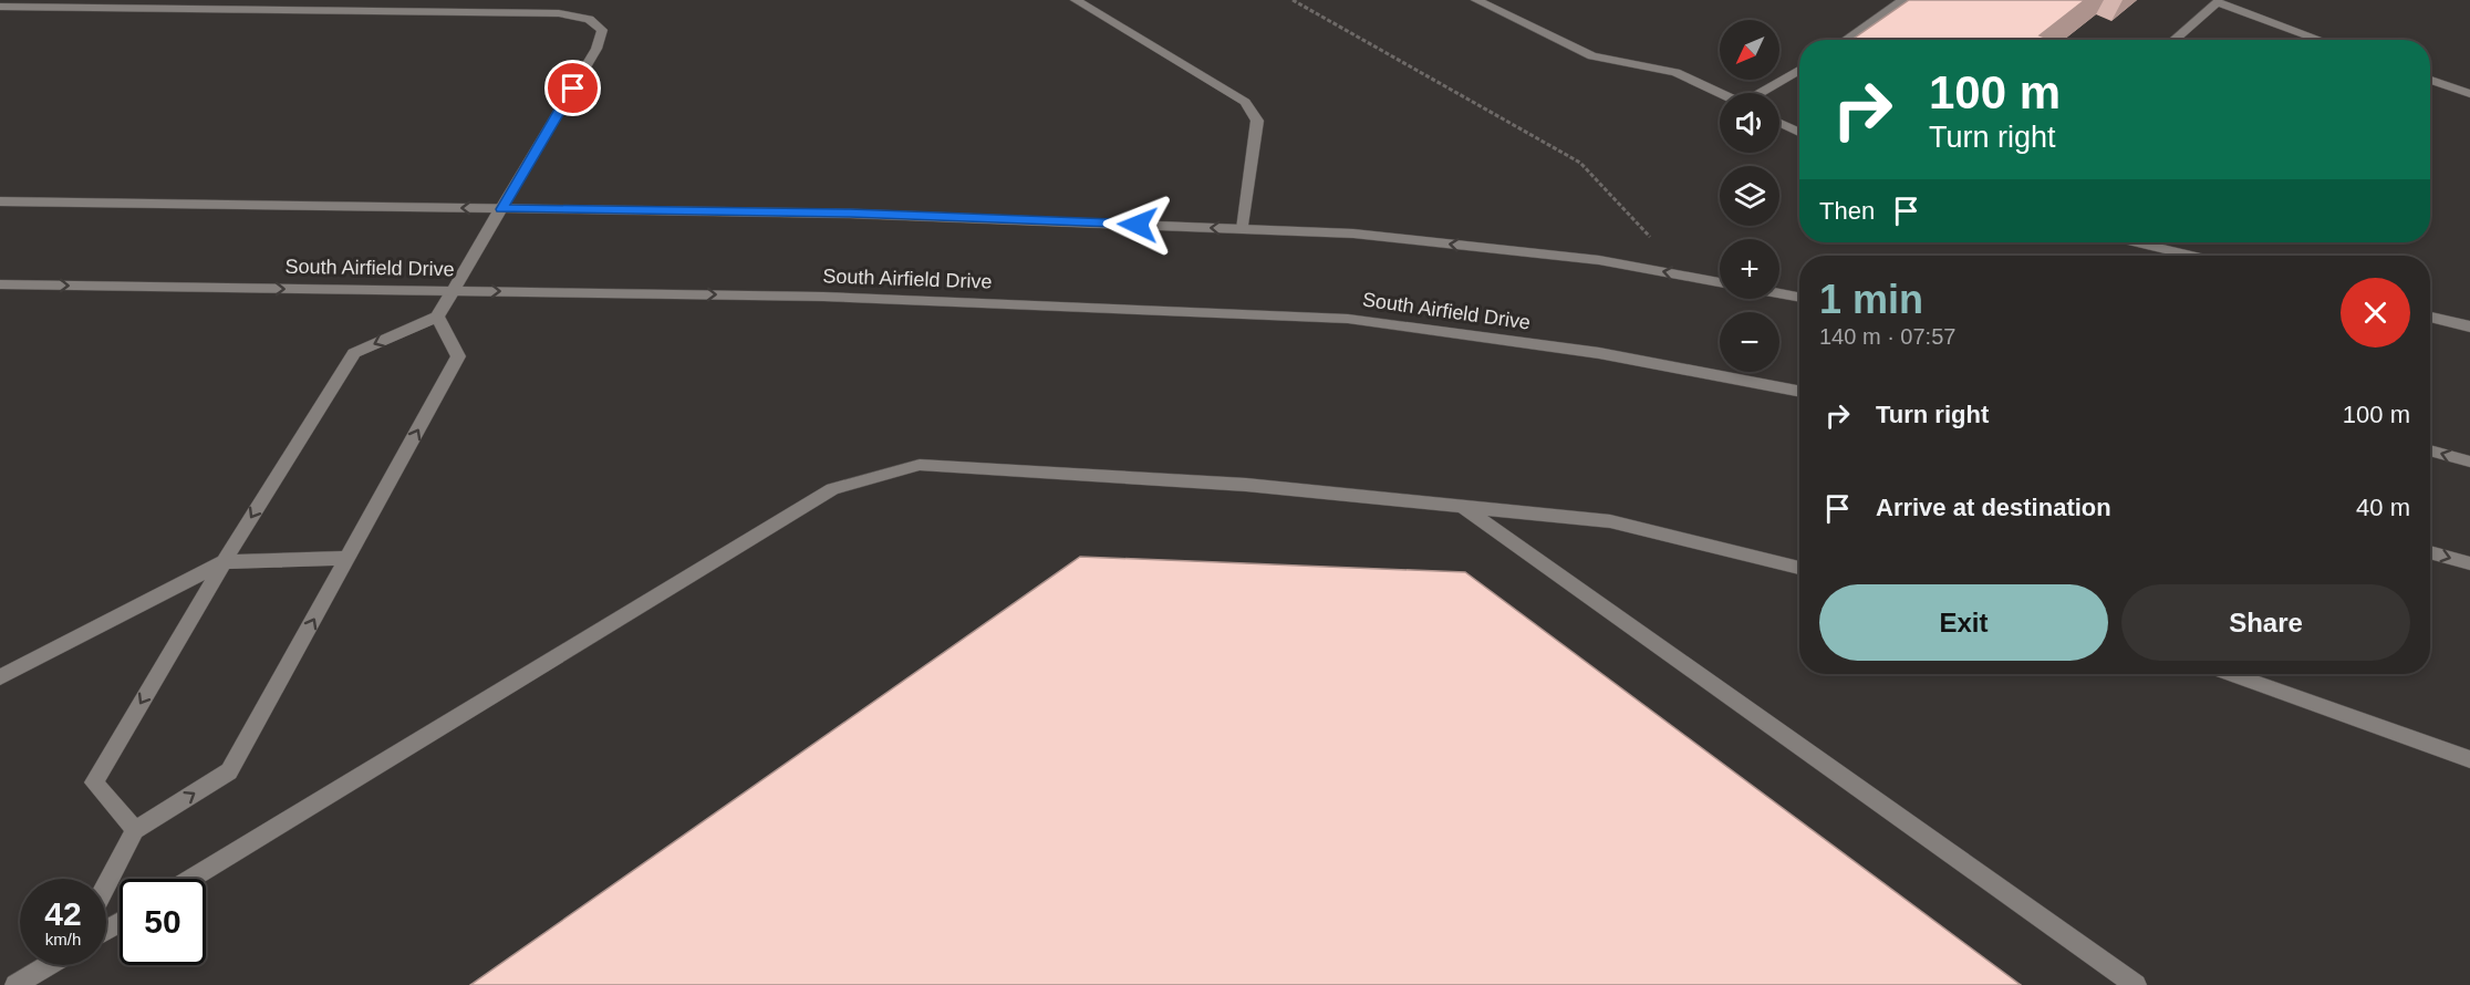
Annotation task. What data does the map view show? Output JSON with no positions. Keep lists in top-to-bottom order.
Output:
{
  "streets": {
    "main road": ["South Airfield Drive"]
  },
  "north": "bottom left",
  "page": {
    "map_buttons": ["+", "−"],
    "turn": ["100 m", "Turn right"],
    "then": "Then",
    "heading": ["1 min", "140 m · 07:57"],
    "list": [
      {
        "name": "Turn right",
        "value": "100 m"
      },
      {
        "name": "Arrive at destination",
        "value": "40 m"
      }
    ],
    "buttons": ["Exit", "Share"],
    "speed": "42 km/h",
    "limit": "50"
  }
}
